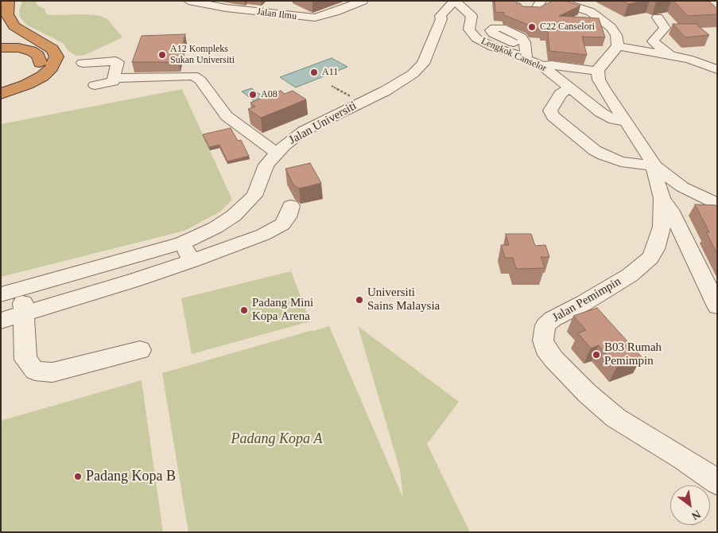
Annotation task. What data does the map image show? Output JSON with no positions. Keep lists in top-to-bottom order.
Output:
{
  "streets": {
    "street": [
      "Jalan Ilmu",
      "Lengkok Canselor",
      "Jalan Universiti",
      "Jalan Pemimpin"
    ]
  },
  "crossings": [
    ["Lengkok Canselor", "Jalan Universiti"]
  ],
  "parks": ["Padang Kopa A"],
  "places": [
    "C22 Canselori",
    "A12 Kompleks Sukan Universiti",
    "A11",
    "A08",
    "Universiti Sains Malaysia",
    "Padang Mini Kopa Arena",
    "B03 Rumah Pemimpin",
    "Padang Kopa B"
  ],
  "north": "bottom right"
}
